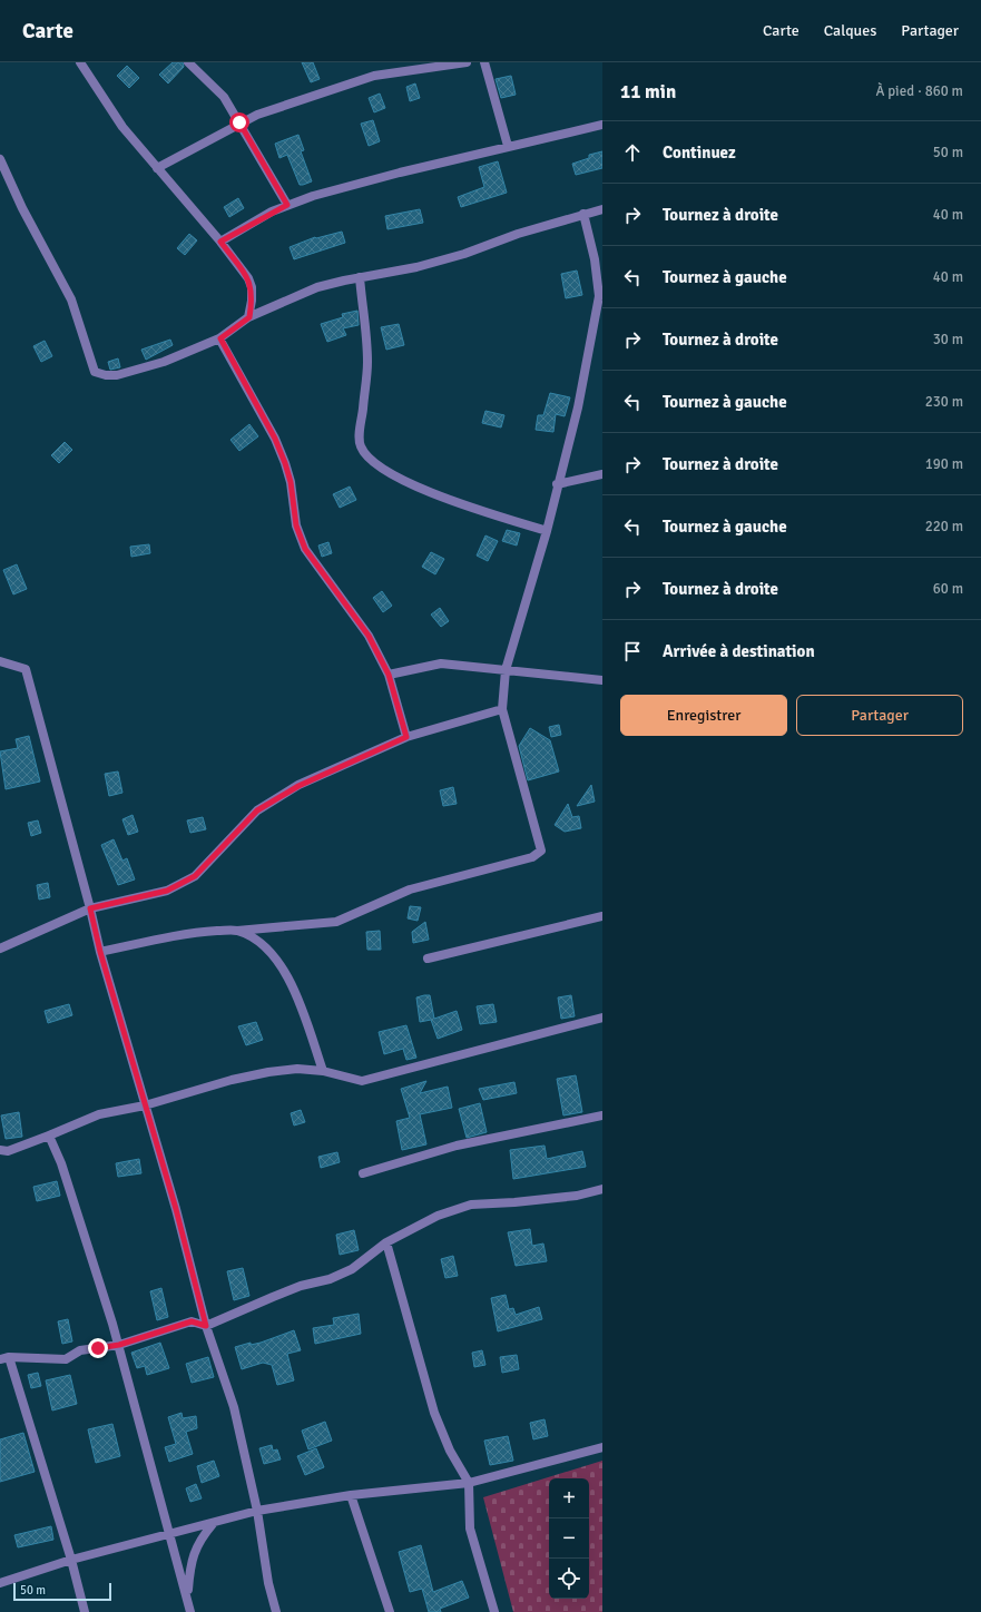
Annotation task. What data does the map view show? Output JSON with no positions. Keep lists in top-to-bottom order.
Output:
{
  "scale_bar": "50 m",
  "page": {
    "header": "Carte",
    "nav": ["Carte", "Calques", "Partager"],
    "heading": ["11 min", "À pied · 860 m"],
    "list": [
      ["Continuez", "50 m"],
      ["Tournez à droite", "40 m"],
      ["Tournez à gauche", "40 m"],
      ["Tournez à droite", "30 m"],
      ["Tournez à gauche", "230 m"],
      ["Tournez à droite", "190 m"],
      ["Tournez à gauche", "220 m"],
      ["Tournez à droite", "60 m"],
      "Arrivée à destination"
    ],
    "buttons": ["Enregistrer", "Partager"],
    "map_buttons": ["+", "−"],
    "scale": "50 m"
  }
}
